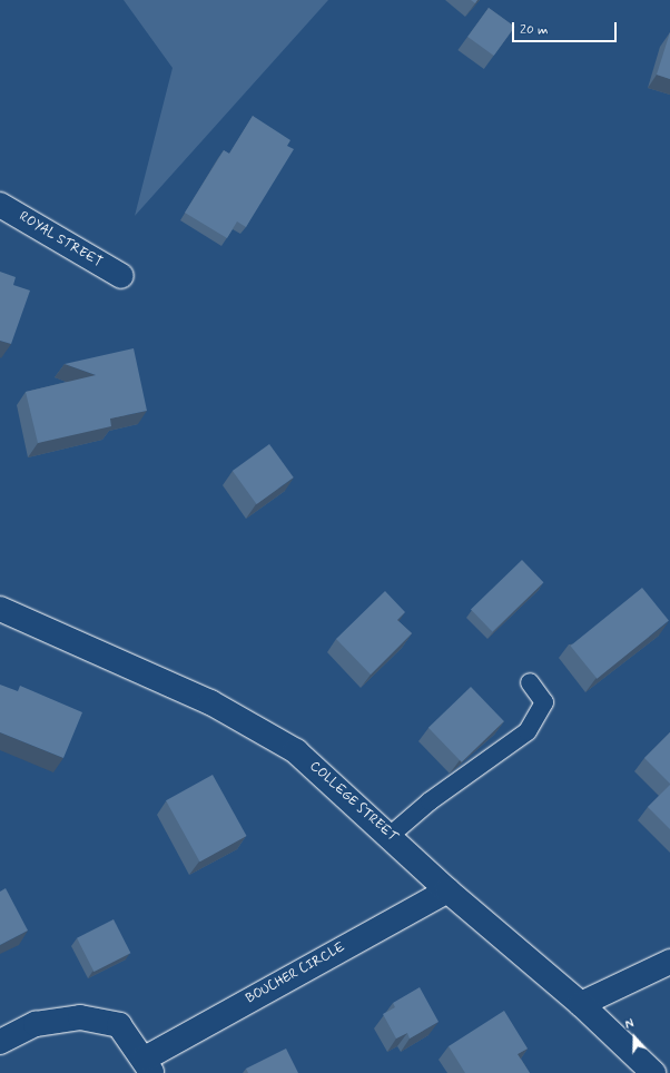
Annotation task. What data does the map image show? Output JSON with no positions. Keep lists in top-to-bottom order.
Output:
{
  "streets": {
    "street": ["ROYAL STREET", "COLLEGE STREET", "BOUCHER CIRCLE"]
  },
  "crossings": [
    ["COLLEGE STREET", "BOUCHER CIRCLE"]
  ],
  "scale_bar": "20 m",
  "north": "top"
}
